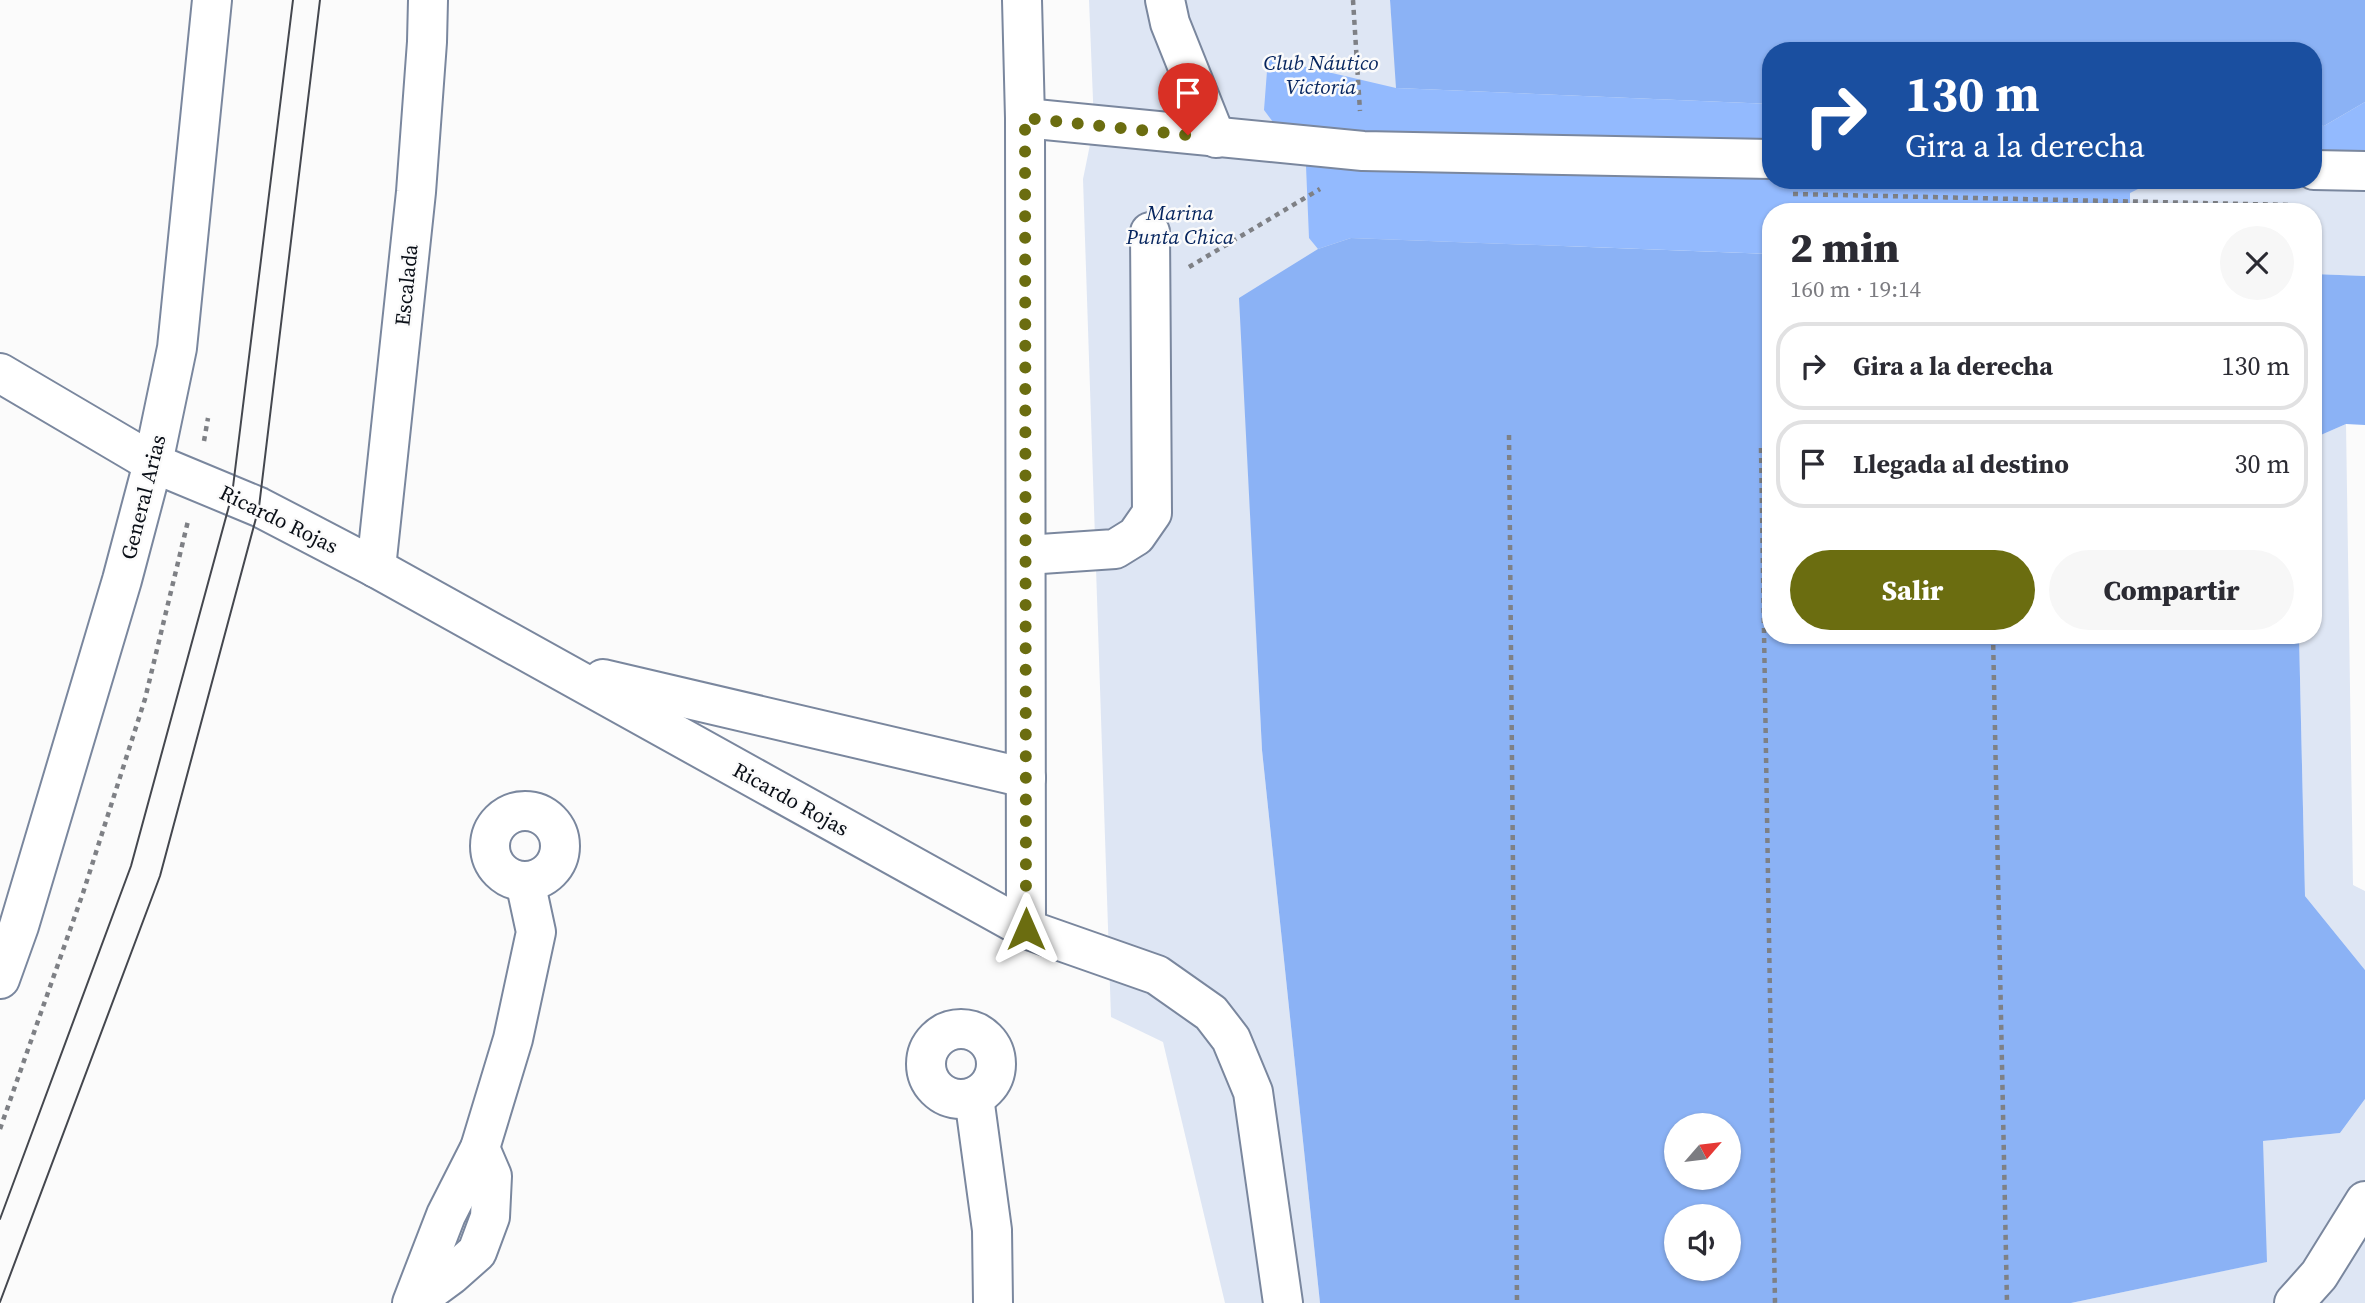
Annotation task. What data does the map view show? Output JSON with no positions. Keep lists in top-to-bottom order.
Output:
{
  "streets": {
    "street": ["Escalada", "General Arias", "Ricardo Rojas"]
  },
  "crossings": [
    ["Escalada", "Ricardo Rojas"],
    ["General Arias", "Ricardo Rojas"]
  ],
  "parks": ["Club Náutico Victoria", "Marina Punta Chica"],
  "north": "top right",
  "page": {
    "turn": ["130 m", "Gira a la derecha"],
    "heading": ["2 min", "160 m · 19:14"],
    "list": [
      {
        "name": "Gira a la derecha",
        "value": "130 m"
      },
      {
        "name": "Llegada al destino",
        "value": "30 m"
      }
    ],
    "buttons": ["Salir", "Compartir"]
  }
}
